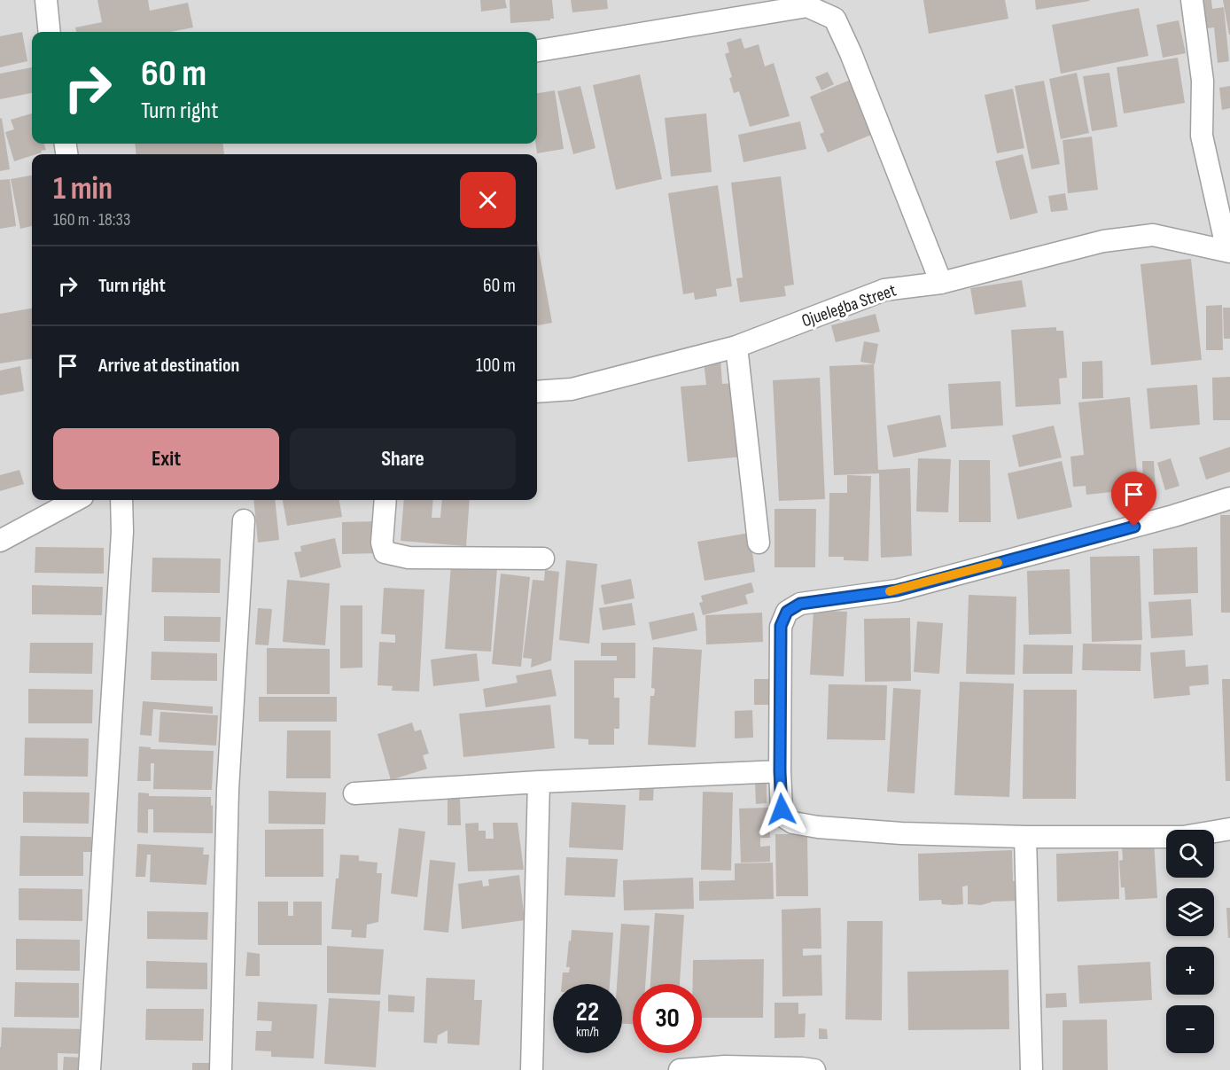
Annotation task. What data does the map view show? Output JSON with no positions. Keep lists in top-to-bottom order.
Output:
{
  "streets": {
    "street": ["Ojuelegba Street"]
  },
  "page": {
    "turn": ["60 m", "Turn right"],
    "heading": ["1 min", "160 m · 18:33"],
    "list": [
      {
        "name": "Turn right",
        "value": "60 m"
      },
      {
        "name": "Arrive at destination",
        "value": "100 m"
      }
    ],
    "buttons": ["Exit", "Share"],
    "map_buttons": ["+", "−"],
    "speed": "22 km/h",
    "limit": "30"
  }
}
